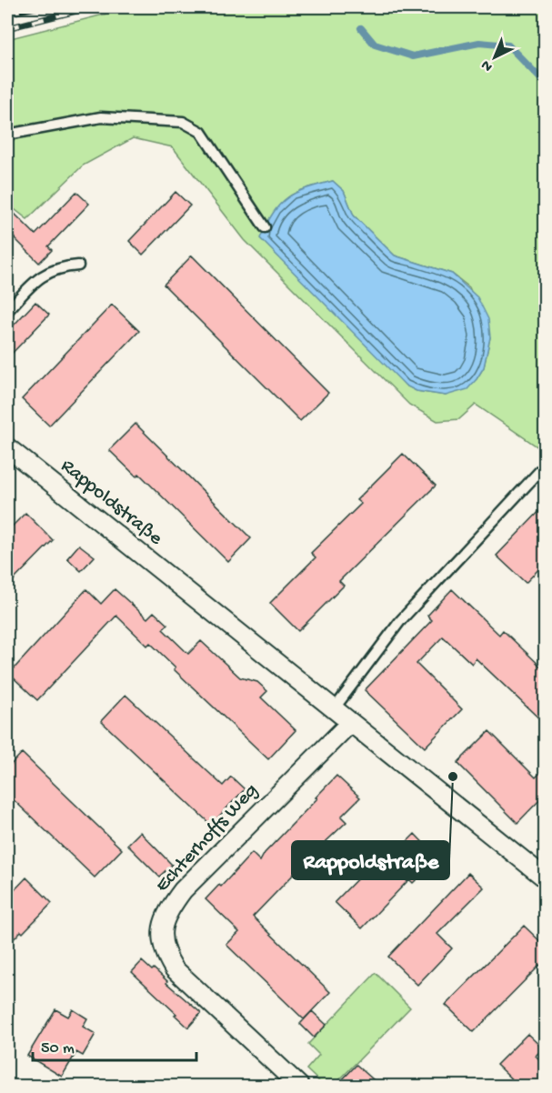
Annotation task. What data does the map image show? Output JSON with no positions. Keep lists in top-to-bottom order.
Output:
{
  "streets": {
    "street": ["Rappoldstraße", "Echterhoffs Weg"]
  },
  "crossings": [
    ["Rappoldstraße", "Echterhoffs Weg"]
  ],
  "places": ["Rappoldstraße"],
  "scale_bar": "50 m",
  "north": "bottom left"
}
